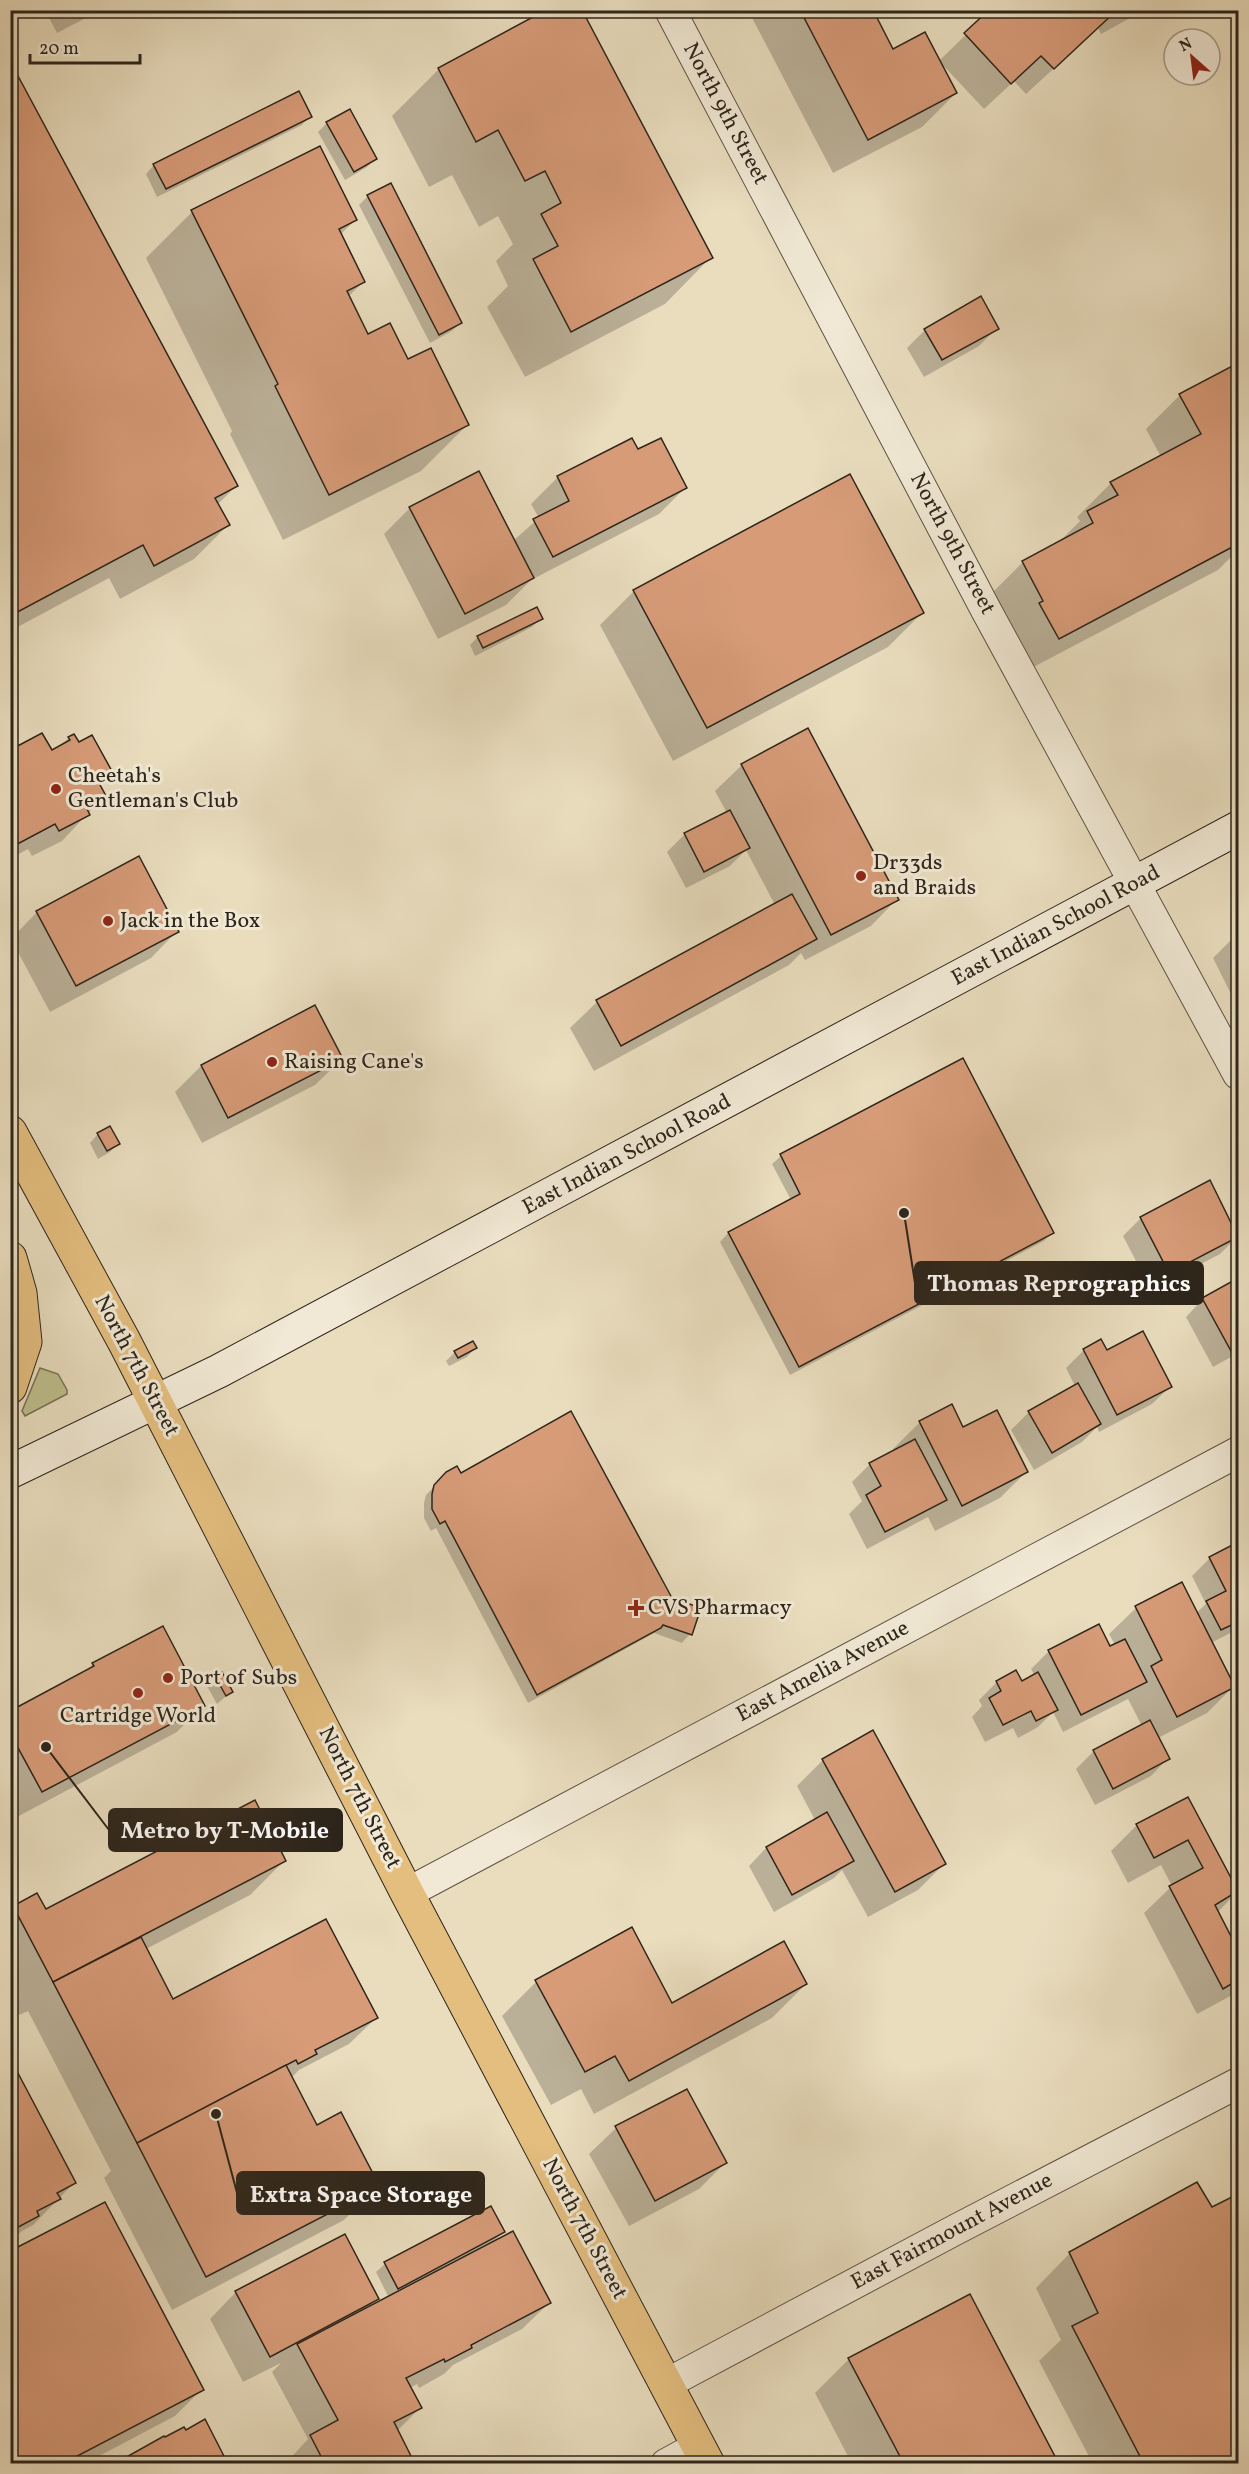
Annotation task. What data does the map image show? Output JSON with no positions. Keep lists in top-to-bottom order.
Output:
{
  "streets": {
    "main road": ["East Indian School Road", "North 7th Street"],
    "street": ["North 9th Street", "East Amelia Avenue", "East Fairmount Avenue"]
  },
  "crossings": [
    ["North 9th Street", "East Indian School Road"],
    ["East Indian School Road", "North 7th Street"],
    ["North 7th Street", "East Amelia Avenue"],
    ["North 7th Street", "East Fairmount Avenue"]
  ],
  "places": {
    "other": [
      "Cheetah's Gentleman's Club",
      "Dr33ds and Braids",
      "Jack in the Box",
      "Raising Cane's",
      "Thomas Reprographics",
      "Port of Subs",
      "Cartridge World",
      "Metro by T-Mobile",
      "Extra Space Storage"
    ],
    "health": ["CVS Pharmacy"]
  },
  "scale_bar": "20 m",
  "north": "top left"
}
